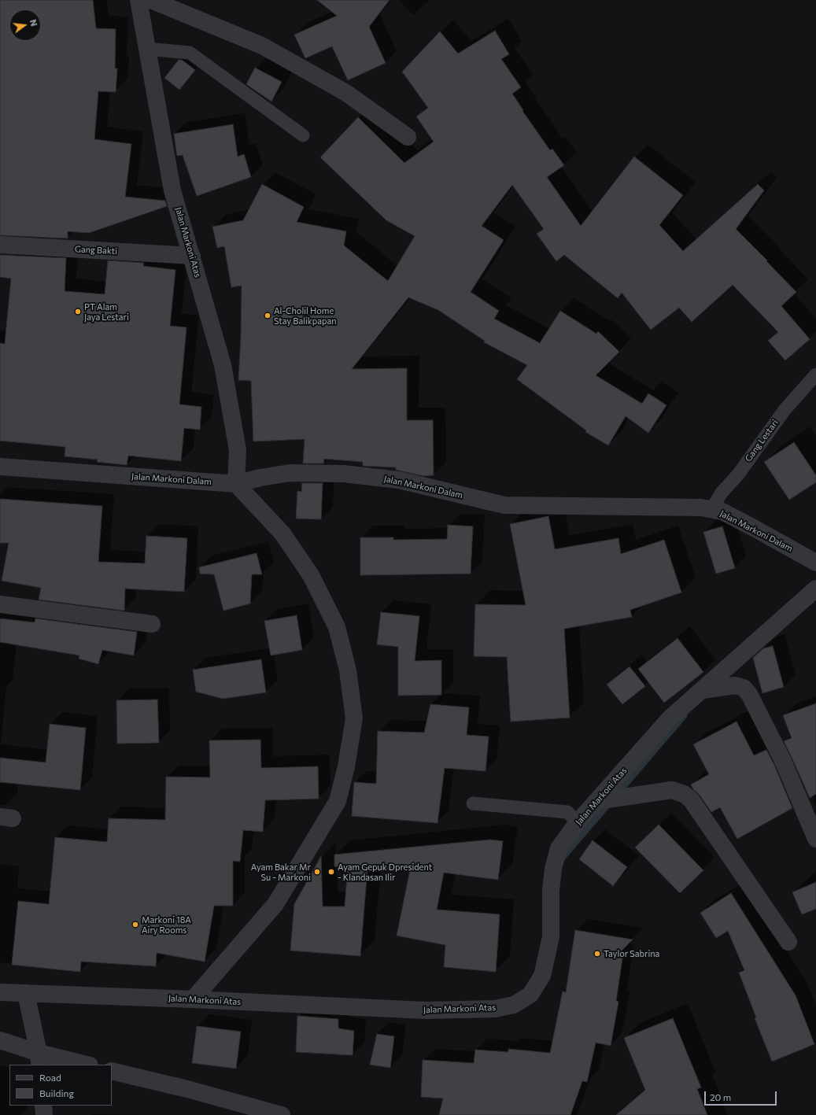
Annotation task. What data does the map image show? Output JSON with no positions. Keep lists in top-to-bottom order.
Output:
{
  "streets": {
    "street": ["Jalan Markoni Atas", "Gang Bakti", "Jalan Markoni Dalam"],
    "lane": ["Gang Lestari"]
  },
  "crossings": [
    ["Jalan Markoni Atas", "Gang Bakti"],
    ["Jalan Markoni Atas", "Jalan Markoni Dalam"],
    ["Gang Lestari", "Jalan Markoni Dalam"]
  ],
  "places": [
    "PT Alam Jaya Lestari",
    "Al-Cholil Home Stay Balikpapan",
    "Ayam Bakar Mr Su - Markoni",
    "Ayam Gepuk Dpresident - Klandasan Ilir",
    "Markoni 18A Airy Rooms",
    "Taylor Sabrina"
  ],
  "legend": ["Road", "Building"],
  "scale_bar": "20 m",
  "north": "right"
}
